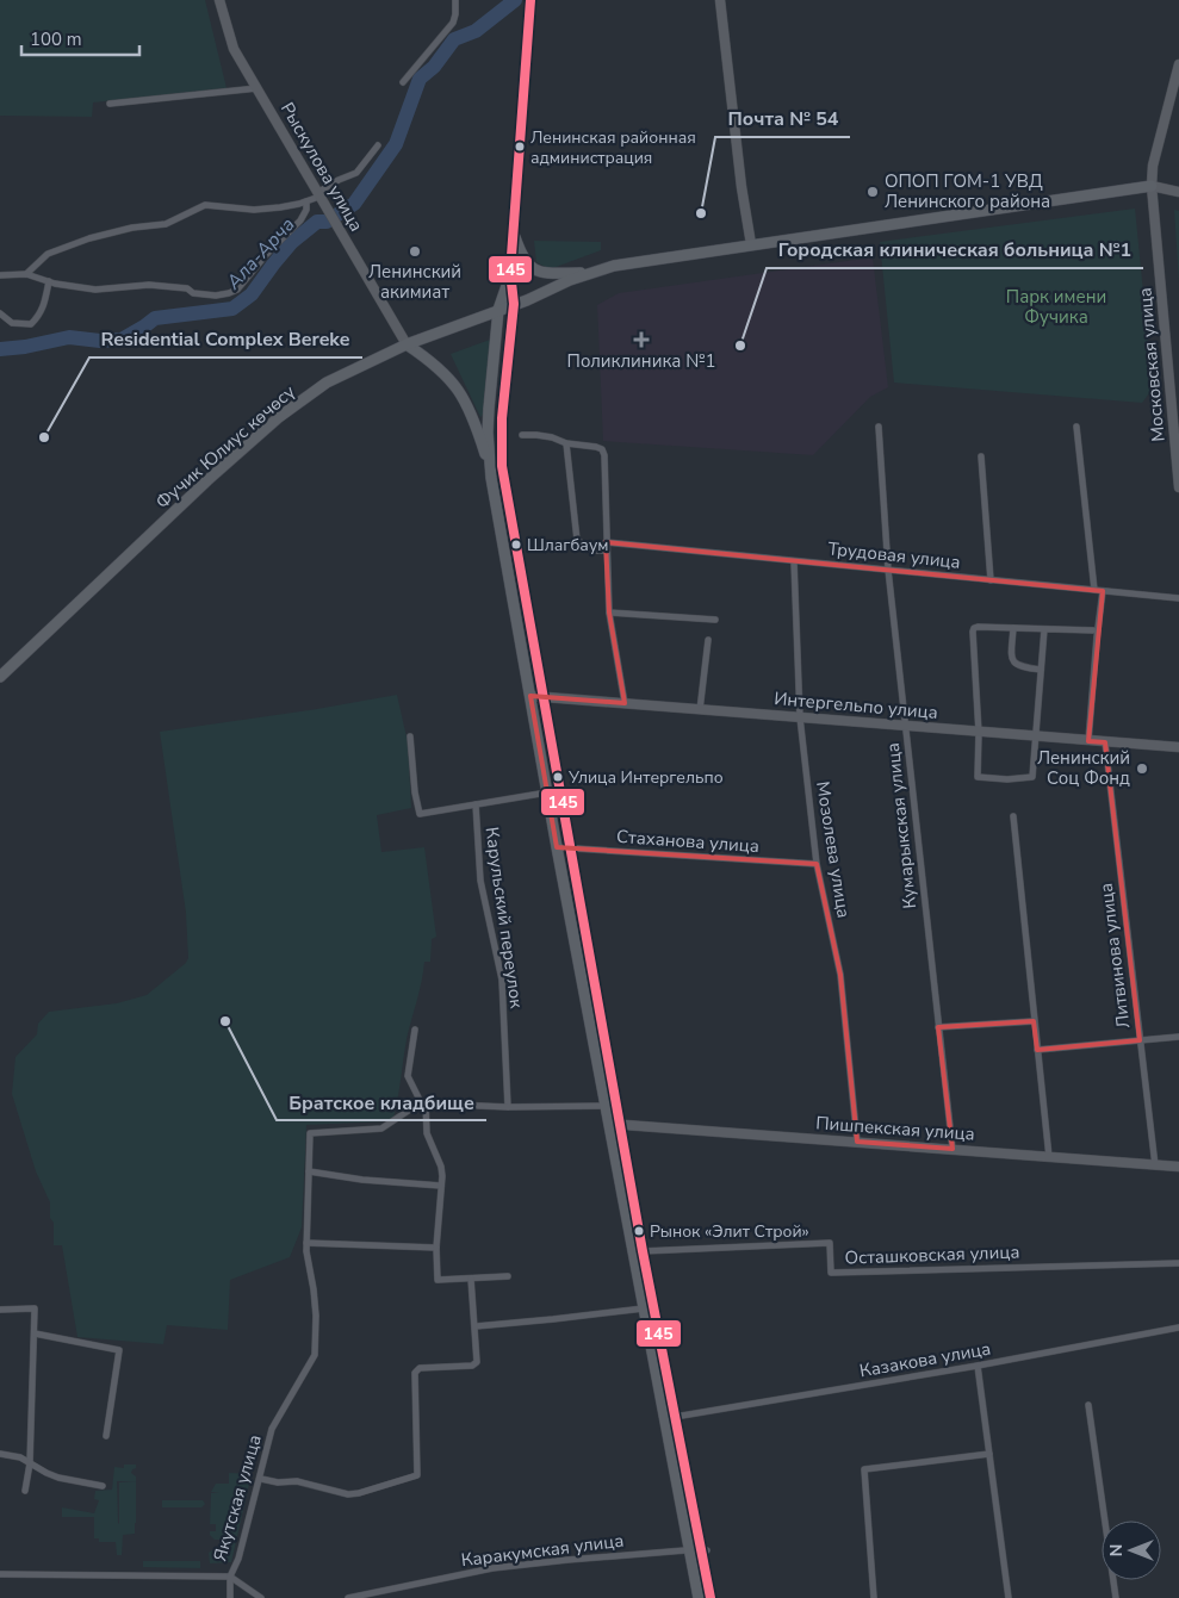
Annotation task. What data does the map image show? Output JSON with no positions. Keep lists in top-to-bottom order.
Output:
{
  "streets": {
    "main road": [
      "Рыскулова улица",
      "Московская улица",
      "Фучик Юлиус көчөсү",
      "Интергельпо улица",
      "Пишпекская улица"
    ],
    "street": [
      "Трудовая улица",
      "Кумарыкская улица",
      "Стаханова улица",
      "Мозолева улица",
      "Карульский переулок",
      "Литвинова улица",
      "Осташковская улица",
      "Казакова улица",
      "Якутская улица",
      "Каракумская улица"
    ]
  },
  "crossings": [
    ["Рыскулова улица", "Фучик Юлиус көчөсү"],
    ["Московская улица", "Фучик Юлиус көчөсү"],
    ["Трудовая улица", "Кумарыкская улица"],
    ["Трудовая улица", "Мозолева улица"],
    ["Интергельпо улица", "Кумарыкская улица"],
    ["Интергельпо улица", "Мозолева улица"],
    ["Интергельпо улица", "Литвинова улица"],
    ["Кумарыкская улица", "Пишпекская улица"],
    ["Стаханова улица", "Мозолева улица"],
    ["Мозолева улица", "Пишпекская улица"],
    ["Литвинова улица", "Пишпекская улица"]
  ],
  "water": ["Ала-Арча"],
  "parks": ["Парк имени Фучика"],
  "places": {
    "other": [
      "Ленинская районная администрация",
      "ОПОП ГОМ-1 УВД Ленинского района",
      "Почта № 54",
      "Ленинский акимиат",
      "Городская клиническая больница №1",
      "Residential Complex Bereke",
      "Шлагбаум",
      "Ленинский Соц Фонд",
      "Улица Интергельпо",
      "Братское кладбище",
      "Рынок «Элит Строй»"
    ],
    "health": ["Поликлиника №1"]
  },
  "lines": ["transit line 145"],
  "scale_bar": "100 m",
  "north": "left"
}
